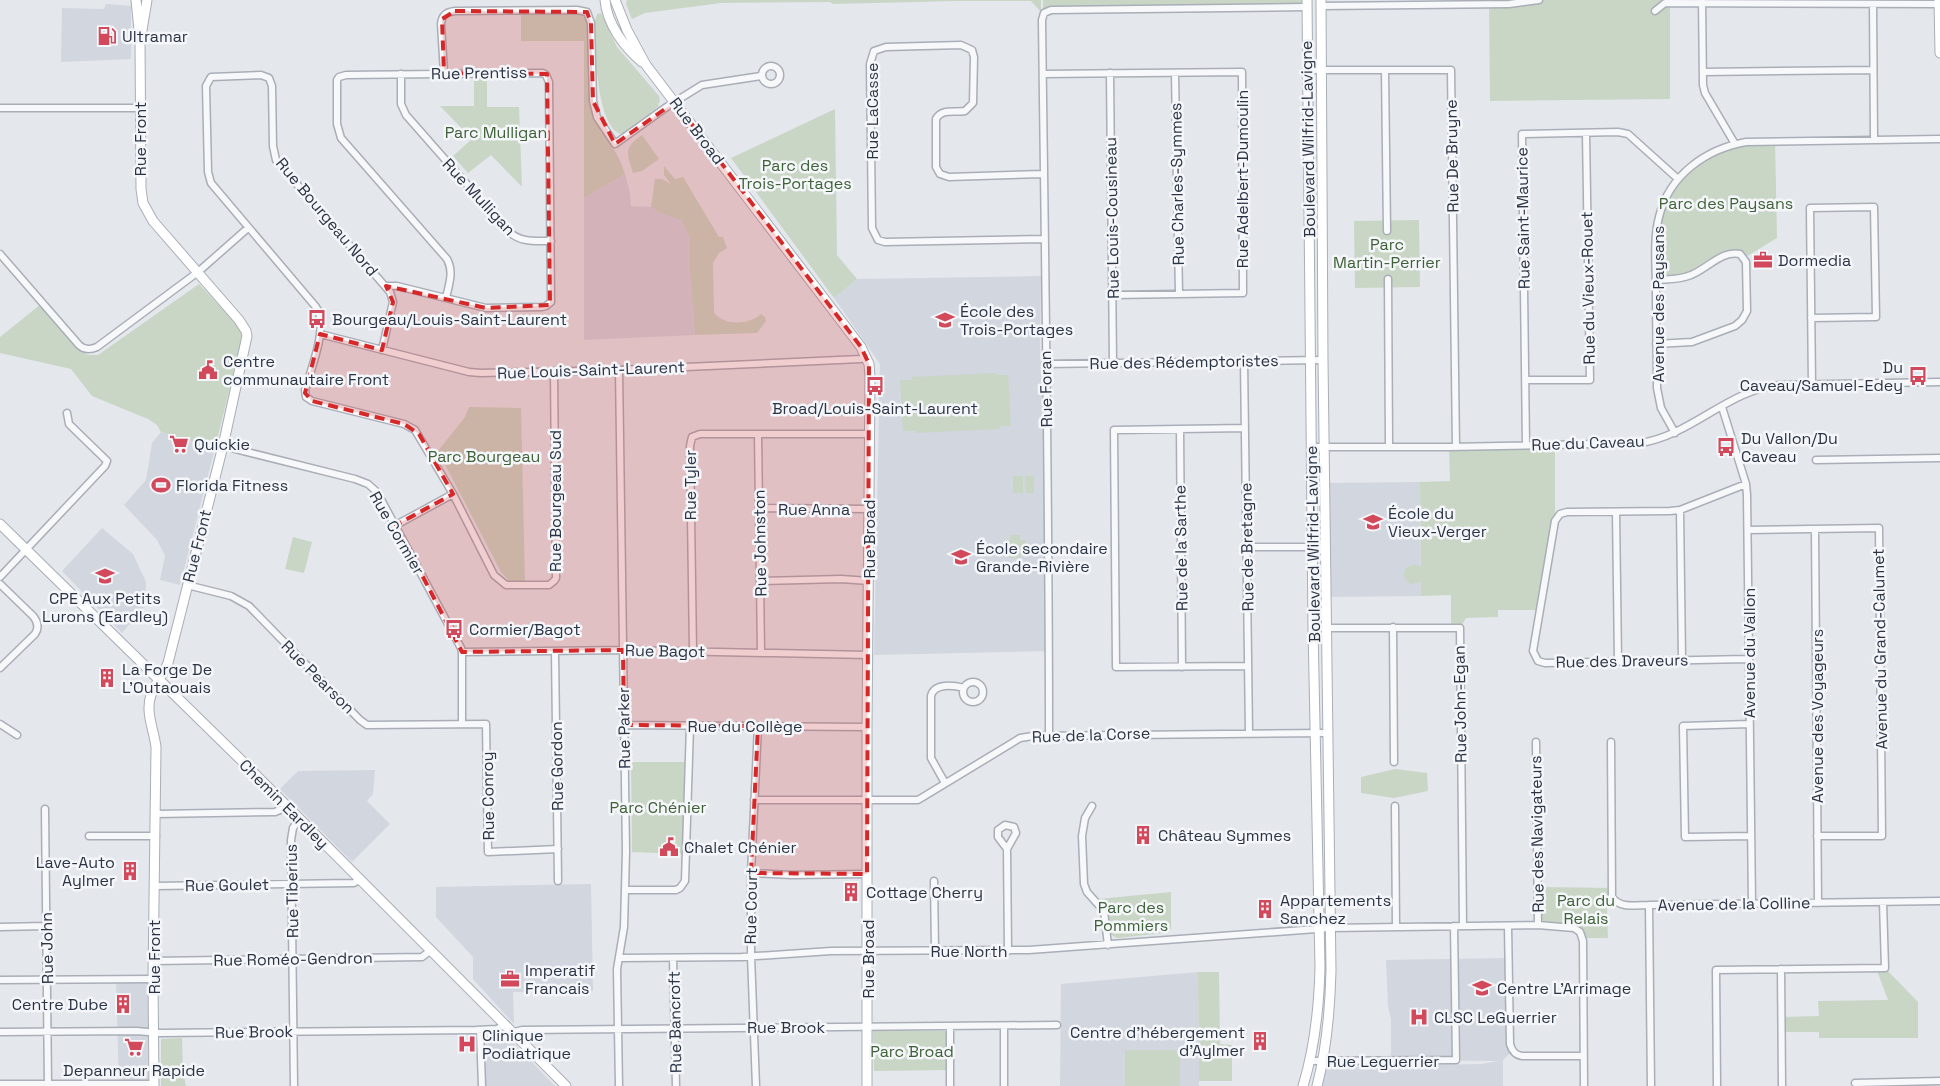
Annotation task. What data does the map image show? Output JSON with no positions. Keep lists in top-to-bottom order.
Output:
{
  "streets": {
    "main road": [
      "Rue Broad",
      "Rue Front",
      "Boulevard Wilfrid-Lavigne",
      "Chemin Eardley"
    ],
    "street": [
      "Rue Prentiss",
      "Rue LaCasse",
      "Rue De Bruyne",
      "Rue Adelbert-Dumoulin",
      "Rue Charles-Symmes",
      "Rue Mulligan",
      "Rue Bourgeau Nord",
      "Rue Louis-Cousineau",
      "Rue Saint-Maurice",
      "Rue du Vieux-Rouet",
      "Avenue des Paysans",
      "Rue des Rédemptoristes",
      "Rue Louis-Saint-Laurent",
      "Rue Foran",
      "Rue du Caveau",
      "Rue Tyler",
      "Rue Bourgeau Sud",
      "Rue Anna",
      "Rue Cormier",
      "Rue Johnston",
      "Rue de Bretagne",
      "Rue de la Sarthe",
      "Avenue du Grand-Calumet",
      "Rue Bagot",
      "Avenue du Vallon",
      "Rue des Draveurs",
      "Rue Pearson",
      "Rue John-Egan",
      "Avenue des Voyageurs",
      "Rue du Collège",
      "Rue Parker",
      "Rue de la Corse",
      "Rue Gordon",
      "Rue Conroy",
      "Rue des Navigateurs",
      "Rue Goulet",
      "Rue Tiberius",
      "Avenue de la Colline",
      "Rue Court",
      "Rue John",
      "Rue North",
      "Rue Roméo-Gendron",
      "Rue Bancroft",
      "Rue Brook",
      "Rue Leguerrier"
    ]
  },
  "crossings": [
    ["Rue Prentiss", "Rue Mulligan"],
    ["Rue Prentiss", "Rue Bourgeau Nord"],
    ["Rue LaCasse", "Rue Foran"],
    ["Rue Broad", "Rue Louis-Saint-Laurent"],
    ["Rue Broad", "Rue Tyler"],
    ["Rue Broad", "Rue Anna"],
    ["Rue Broad", "Rue Bagot"],
    ["Rue Broad", "Rue du Collège"],
    ["Rue Broad", "Rue de la Corse"],
    ["Rue Broad", "Rue North"],
    ["Rue Broad", "Rue Brook"],
    ["Rue Front", "Rue Cormier"],
    ["Rue Front", "Rue Pearson"],
    ["Rue Front", "Chemin Eardley"],
    ["Rue Front", "Rue Goulet"],
    ["Rue Front", "Rue Roméo-Gendron"],
    ["Rue Front", "Rue Brook"],
    ["Boulevard Wilfrid-Lavigne", "Rue De Bruyne"],
    ["Boulevard Wilfrid-Lavigne", "Rue des Rédemptoristes"],
    ["Boulevard Wilfrid-Lavigne", "Rue Foran"],
    ["Boulevard Wilfrid-Lavigne", "Rue du Caveau"],
    ["Boulevard Wilfrid-Lavigne", "Rue John-Egan"],
    ["Boulevard Wilfrid-Lavigne", "Rue de la Corse"],
    ["Boulevard Wilfrid-Lavigne", "Rue North"],
    ["Boulevard Wilfrid-Lavigne", "Rue Leguerrier"],
    ["Rue De Bruyne", "Rue du Caveau"],
    ["Rue Adelbert-Dumoulin", "Rue Charles-Symmes"],
    ["Rue Adelbert-Dumoulin", "Rue Louis-Cousineau"],
    ["Rue Adelbert-Dumoulin", "Rue Foran"],
    ["Rue Bourgeau Nord", "Rue Louis-Saint-Laurent"],
    ["Rue Bourgeau Nord", "Rue Bourgeau Sud"],
    ["Rue Louis-Cousineau", "Rue des Rédemptoristes"],
    ["Rue Saint-Maurice", "Rue du Vieux-Rouet"],
    ["Rue Saint-Maurice", "Avenue des Paysans"],
    ["Rue Saint-Maurice", "Rue du Caveau"],
    ["Avenue des Paysans", "Rue du Caveau"],
    ["Rue des Rédemptoristes", "Rue Foran"],
    ["Rue des Rédemptoristes", "Rue de Bretagne"],
    ["Rue Louis-Saint-Laurent", "Rue Bourgeau Sud"],
    ["Rue Louis-Saint-Laurent", "Rue Parker"],
    ["Rue Foran", "Rue de la Corse"],
    ["Rue du Caveau", "Avenue du Vallon"],
    ["Rue Tyler", "Rue Johnston"],
    ["Rue Tyler", "Rue Bagot"],
    ["Rue Anna", "Rue Johnston"],
    ["Rue Cormier", "Rue Bagot"],
    ["Rue Cormier", "Rue Pearson"],
    ["Rue Cormier", "Rue Conroy"],
    ["Rue Johnston", "Rue Bagot"],
    ["Rue de Bretagne", "Rue de la Corse"],
    ["Avenue du Grand-Calumet", "Avenue du Vallon"],
    ["Avenue du Grand-Calumet", "Avenue des Voyageurs"],
    ["Rue Bagot", "Rue Parker"],
    ["Rue Bagot", "Rue Gordon"],
    ["Avenue du Vallon", "Rue des Draveurs"],
    ["Avenue du Vallon", "Avenue de la Colline"],
    ["Rue Pearson", "Rue Conroy"],
    ["Avenue des Voyageurs", "Avenue de la Colline"],
    ["Rue du Collège", "Rue Parker"],
    ["Rue du Collège", "Rue Court"],
    ["Rue Parker", "Rue North"],
    ["Rue Parker", "Rue Brook"],
    ["Rue de la Corse", "Rue Court"],
    ["Rue Gordon", "Rue Conroy"],
    ["Chemin Eardley", "Rue Goulet"],
    ["Chemin Eardley", "Rue Tiberius"],
    ["Chemin Eardley", "Rue Roméo-Gendron"],
    ["Chemin Eardley", "Rue Brook"],
    ["Rue Goulet", "Rue Tiberius"],
    ["Rue Tiberius", "Rue Roméo-Gendron"],
    ["Rue Tiberius", "Rue Brook"],
    ["Rue Court", "Rue North"],
    ["Rue Court", "Rue Brook"],
    ["Rue John", "Rue Brook"],
    ["Rue North", "Rue Bancroft"],
    ["Rue Bancroft", "Rue Brook"]
  ],
  "parks": [
    "Parc Mulligan",
    "Parc des Trois-Portages",
    "Parc des Paysans",
    "Parc Martin-Perrier",
    "Parc Bourgeau",
    "Parc Chénier",
    "Parc du Relais",
    "Parc des Pommiers",
    "Parc Broad"
  ],
  "places": {
    "fuel station": ["Ultramar"],
    "office": ["Dormedia", "Imperatif Francais"],
    "bus stop": [
      "Bourgeau/Louis-Saint-Laurent",
      "Du Caveau/Samuel-Edey",
      "Broad/Louis-Saint-Laurent",
      "Du Vallon/Du Caveau",
      "Cormier/Bagot"
    ],
    "school or university": [
      "École des Trois-Portages",
      "École du Vieux-Verger",
      "École secondaire Grande-Rivière",
      "CPE Aux Petits Lurons (Eardley)",
      "Centre L'Arrimage"
    ],
    "public building": ["Centre communautaire Front", "Chalet Chénier"],
    "supermarket": ["Quickie", "Depanneur Rapide"],
    "sports": ["Florida Fitness"],
    "building": [
      "La Forge De L'Outaouais",
      "Château Symmes",
      "Lave-Auto Aylmer",
      "Cottage Cherry",
      "Appartements Sanchez",
      "Centre Dube",
      "Centre d’hébergement d’Aylmer"
    ],
    "hospital": ["CLSC LeGuerrier", "Clinique Podiatrique"]
  }
}
